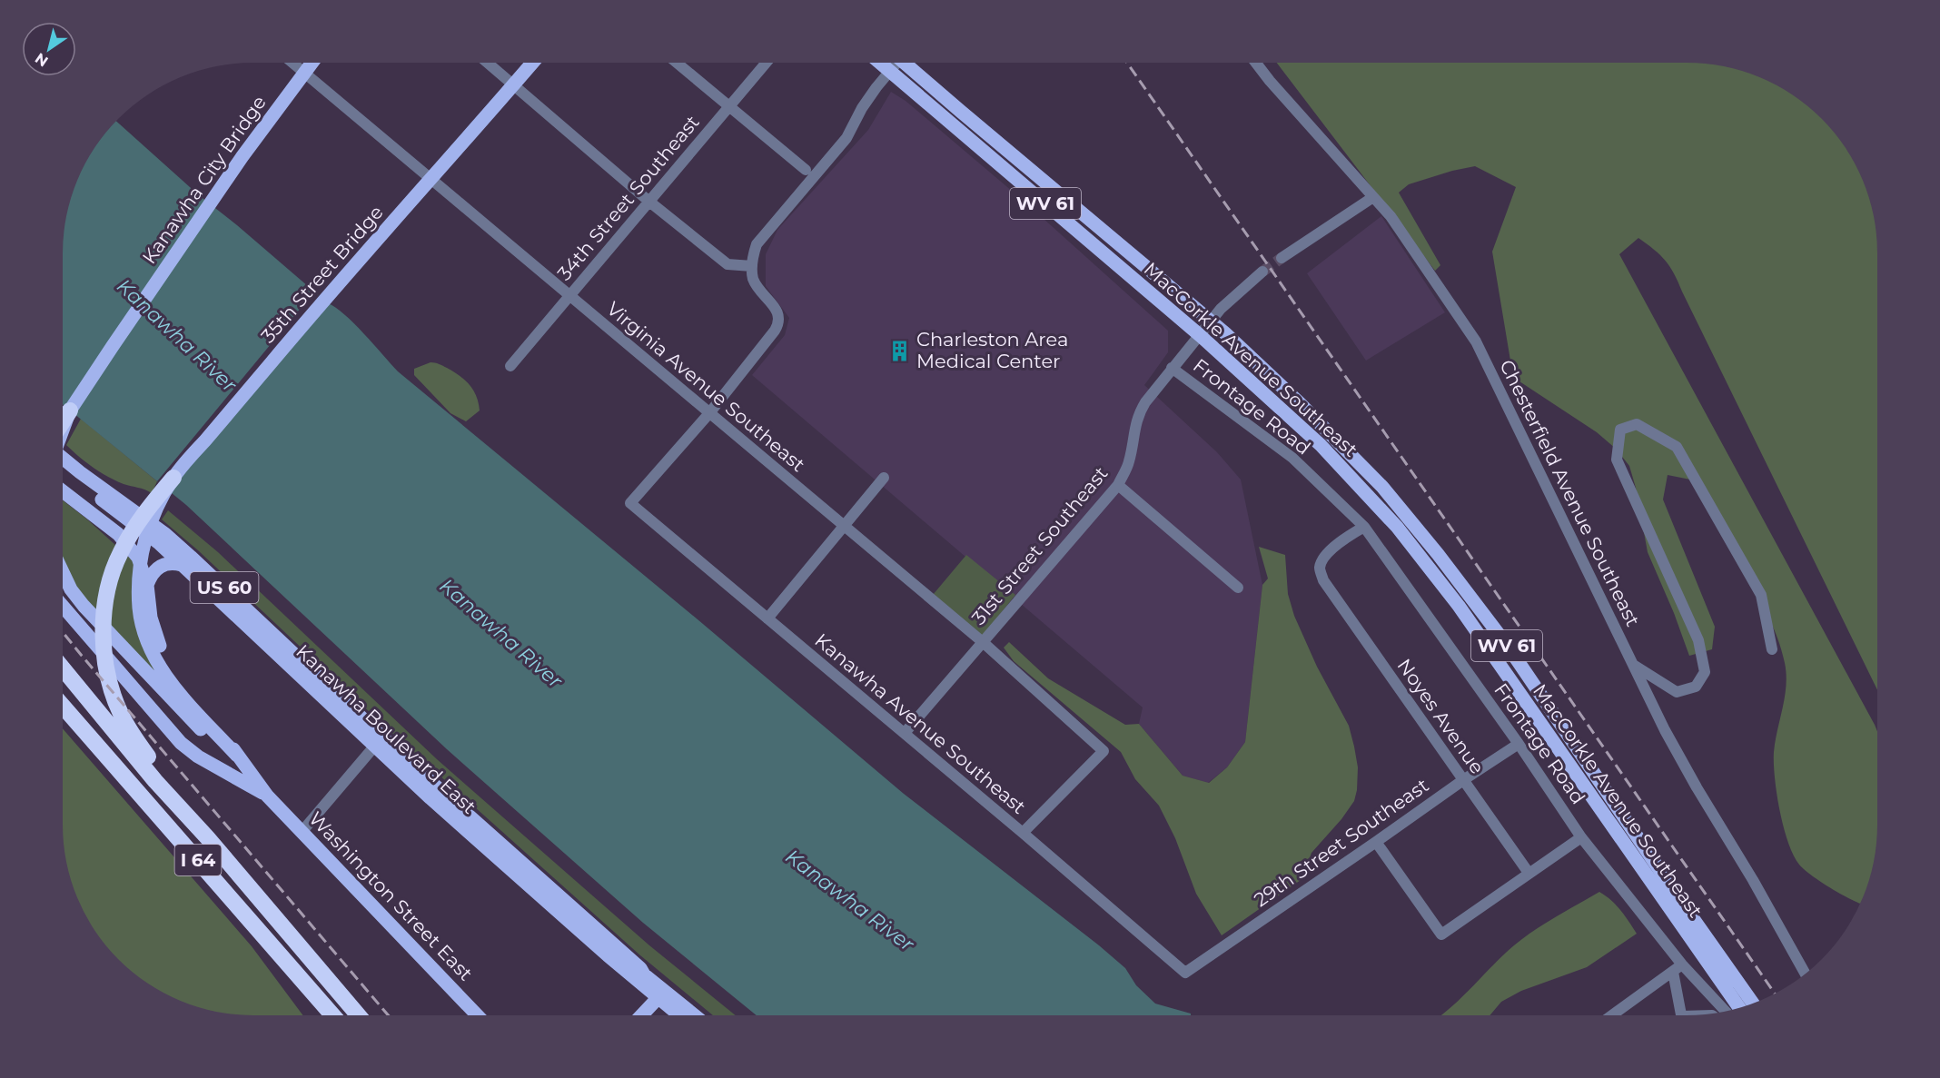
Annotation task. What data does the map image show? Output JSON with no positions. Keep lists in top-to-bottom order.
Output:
{
  "streets": {
    "highway": ["I 64"],
    "main road": [
      "Kanawha City Bridge",
      "WV 61",
      "35th Street Bridge",
      "MacCorkle Avenue Southeast",
      "US 60",
      "Kanawha Boulevard East",
      "Washington Street East"
    ],
    "street": [
      "34th Street Southeast",
      "Virginia Avenue Southeast",
      "Frontage Road",
      "Chesterfield Avenue Southeast",
      "31st Street Southeast",
      "Noyes Avenue",
      "Kanawha Avenue Southeast",
      "29th Street Southeast"
    ]
  },
  "crossings": [
    ["34th Street Southeast", "Virginia Avenue Southeast"],
    ["35th Street Bridge", "Washington Street East"],
    ["MacCorkle Avenue Southeast", "31st Street Southeast"],
    ["Virginia Avenue Southeast", "31st Street Southeast"],
    ["Virginia Avenue Southeast", "Kanawha Avenue Southeast"],
    ["Frontage Road", "31st Street Southeast"],
    ["Frontage Road", "Noyes Avenue"],
    ["Frontage Road", "29th Street Southeast"],
    ["31st Street Southeast", "Kanawha Avenue Southeast"],
    ["Noyes Avenue", "29th Street Southeast"],
    ["Kanawha Avenue Southeast", "29th Street Southeast"]
  ],
  "water": ["Kanawha River"],
  "places": {
    "building": ["Charleston Area Medical Center"]
  },
  "north": "bottom left"
}
